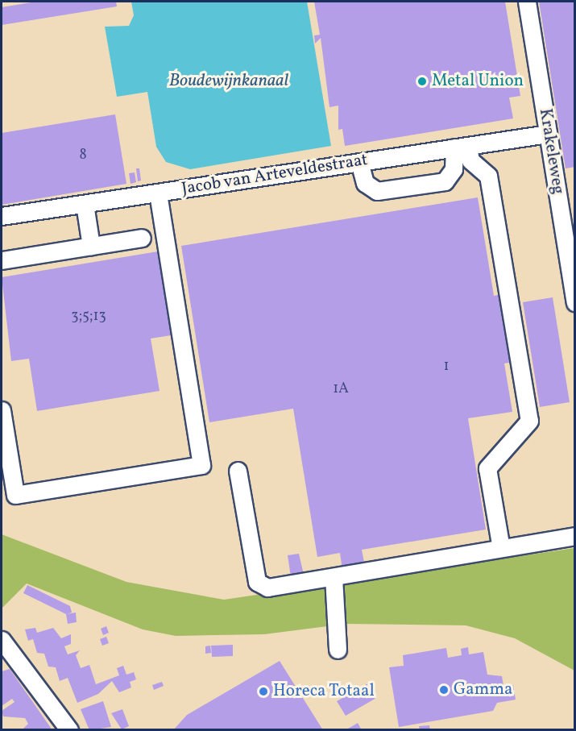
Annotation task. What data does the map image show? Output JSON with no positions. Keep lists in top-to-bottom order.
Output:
{
  "streets": {
    "street": ["Krakeleweg", "Jacob van Arteveldestraat"]
  },
  "crossings": [
    ["Krakeleweg", "Jacob van Arteveldestraat"]
  ],
  "water": ["Boudewijnkanaal"],
  "places": ["Metal Union", "Gamma", "Horeca Totaal"],
  "house_numbers": [
    "8",
    "3;5;13",
    "1",
    "1A"
  ]
}
